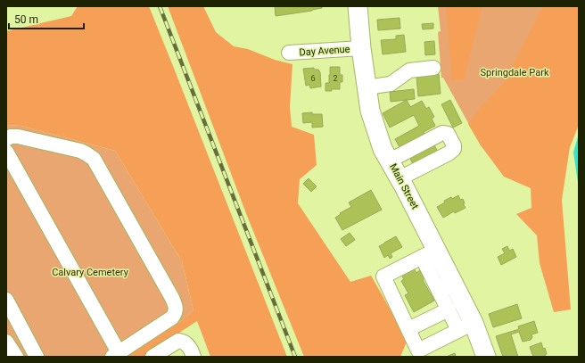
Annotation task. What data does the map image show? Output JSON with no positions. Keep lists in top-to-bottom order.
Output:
{
  "streets": {
    "main road": ["Main Street"],
    "street": ["Day Avenue"]
  },
  "crossings": [
    ["Day Avenue", "Main Street"]
  ],
  "parks": ["Springdale Park", "Calvary Cemetery"],
  "house_numbers": ["6", "2"],
  "scale_bar": "50 m"
}
